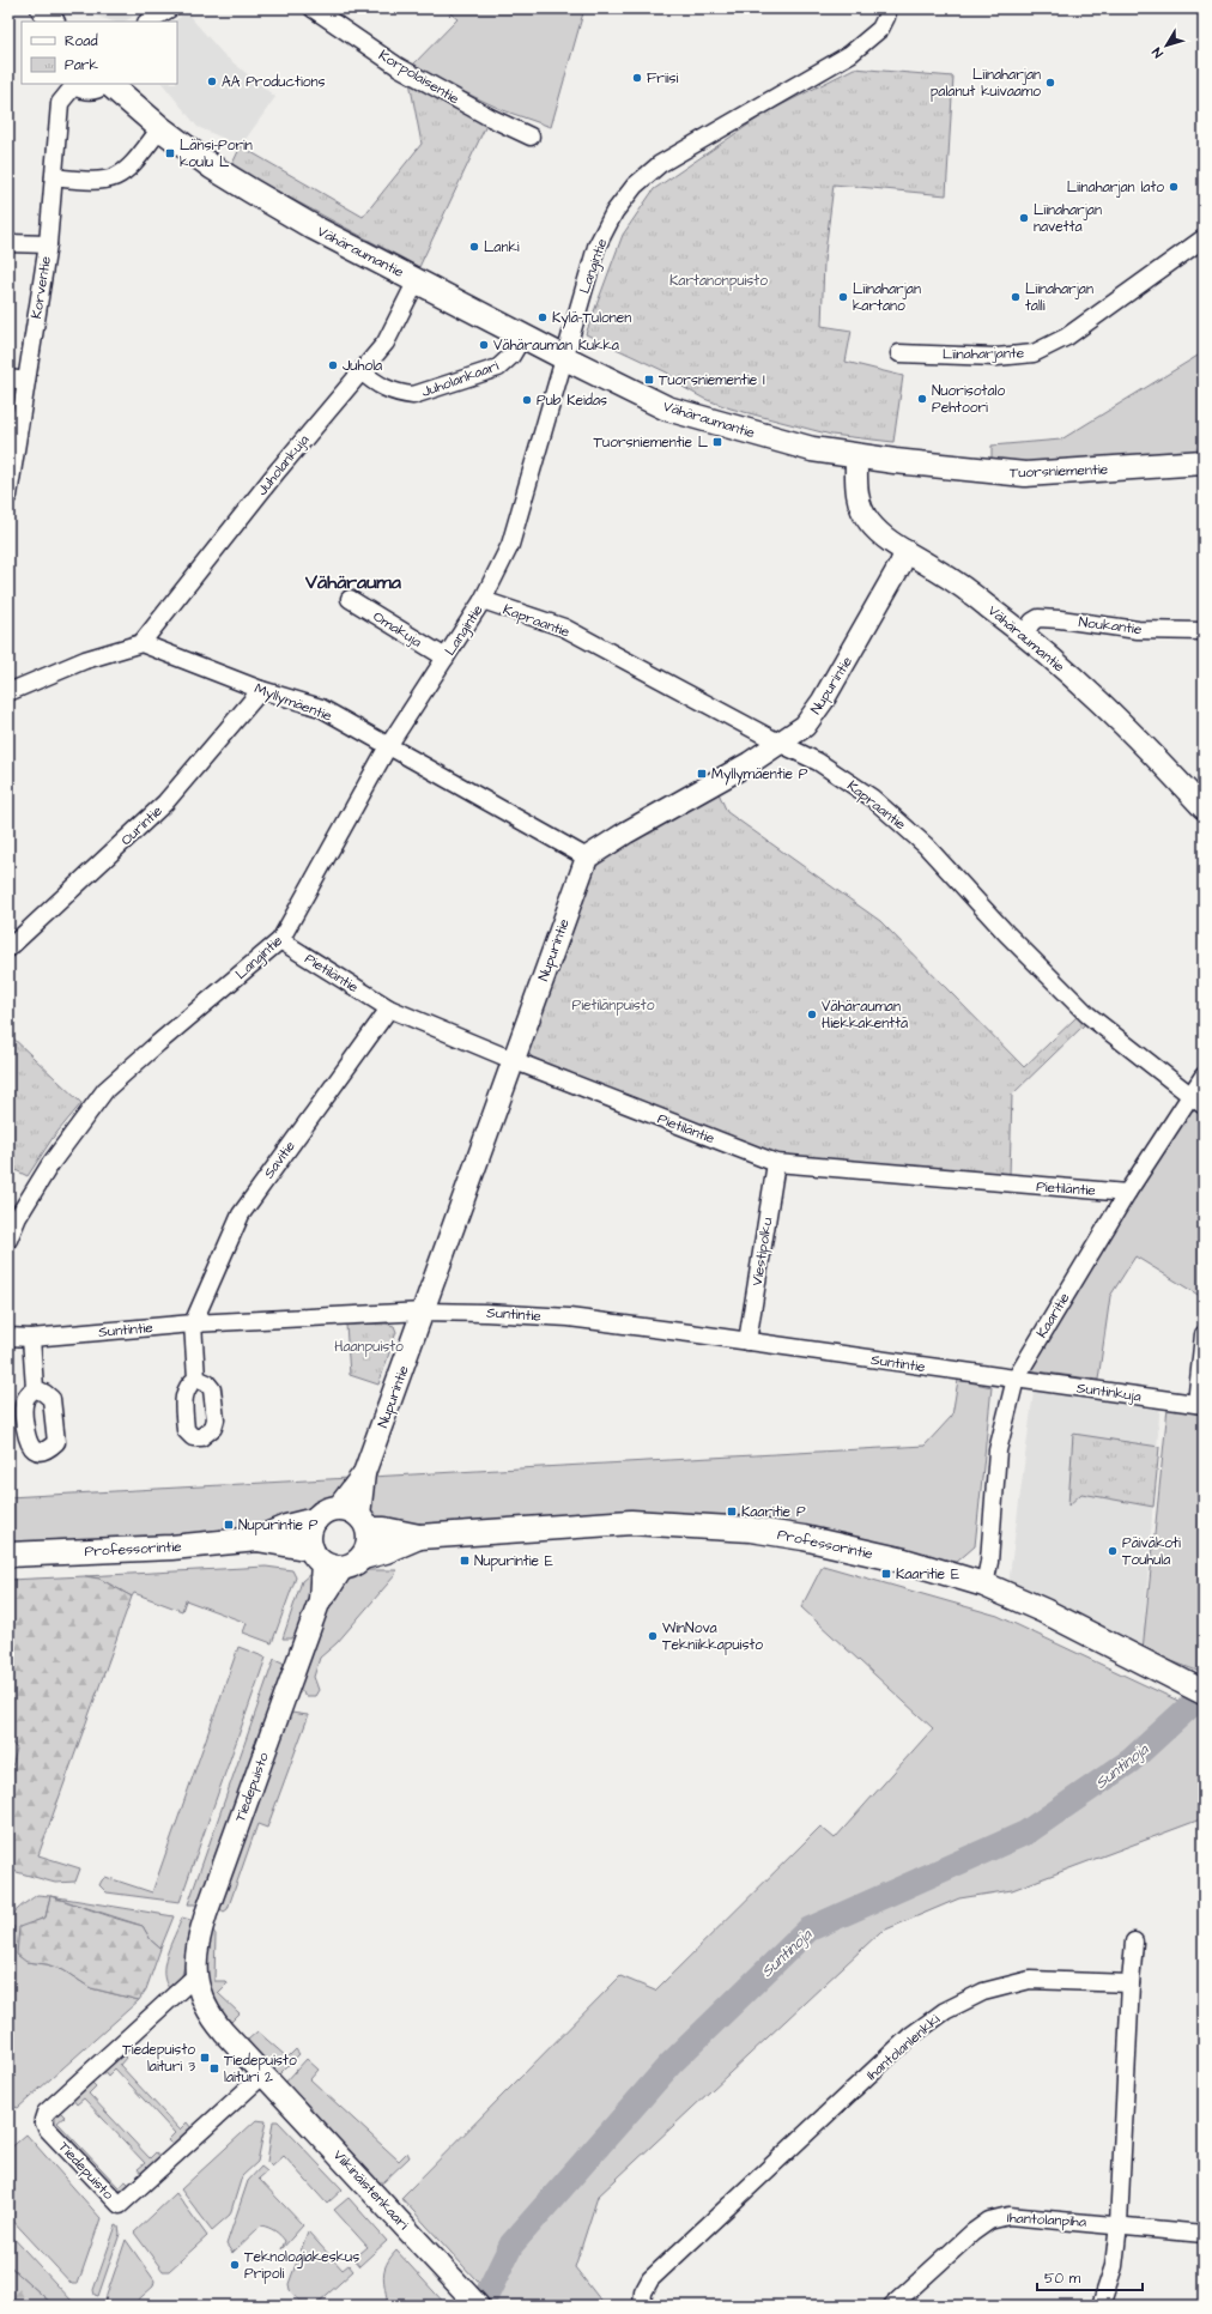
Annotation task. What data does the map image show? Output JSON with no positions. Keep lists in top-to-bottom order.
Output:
{
  "streets": {
    "main road": ["Vähäraumantie", "Tuorsniementie", "Professorintie"],
    "street": [
      "Korpolaisentie",
      "Langintie",
      "Korventie",
      "Liinaharjante",
      "Juholankaari",
      "Juholankuja",
      "Kapraantie",
      "Noukantie",
      "Omakuja",
      "Nupurintie",
      "Myllymäentie",
      "Ourintie",
      "Pietiläntie",
      "Savitie",
      "Viestipolku",
      "Suntintie",
      "Kaaritie",
      "Suntinkuja",
      "Tiedepuisto",
      "Ihantolanlenkki",
      "Viikinäistenkaari",
      "Ihantolanpiha"
    ]
  },
  "crossings": [
    ["Vähäraumantie", "Langintie"],
    ["Vähäraumantie", "Juholankaari"],
    ["Vähäraumantie", "Juholankuja"],
    ["Vähäraumantie", "Tuorsniementie"],
    ["Vähäraumantie", "Noukantie"],
    ["Vähäraumantie", "Nupurintie"],
    ["Langintie", "Kapraantie"],
    ["Langintie", "Omakuja"],
    ["Langintie", "Myllymäentie"],
    ["Langintie", "Pietiläntie"],
    ["Juholankaari", "Juholankuja"],
    ["Juholankuja", "Myllymäentie"],
    ["Kapraantie", "Nupurintie"],
    ["Kapraantie", "Kaaritie"],
    ["Nupurintie", "Myllymäentie"],
    ["Nupurintie", "Pietiläntie"],
    ["Nupurintie", "Suntintie"],
    ["Nupurintie", "Professorintie"],
    ["Nupurintie", "Tiedepuisto"],
    ["Myllymäentie", "Ourintie"],
    ["Pietiläntie", "Savitie"],
    ["Pietiläntie", "Viestipolku"],
    ["Pietiläntie", "Kaaritie"],
    ["Savitie", "Suntintie"],
    ["Viestipolku", "Suntintie"],
    ["Suntintie", "Kaaritie"],
    ["Suntintie", "Suntinkuja"],
    ["Kaaritie", "Suntinkuja"],
    ["Kaaritie", "Professorintie"],
    ["Professorintie", "Tiedepuisto"],
    ["Tiedepuisto", "Viikinäistenkaari"]
  ],
  "districts": ["Vähärauma"],
  "water": ["Suntinoja"],
  "parks": ["Kartanonpuisto", "Pietilänpuisto", "Haanpuisto"],
  "places": {
    "other": [
      "Friisi",
      "AA Productions",
      "Liinaharjan palanut kuivaamo",
      "Liinaharjan lato",
      "Liinaharjan navetta",
      "Lanki",
      "Liinaharjan kartano",
      "Liinaharjan talli",
      "Kylä-Tulonen",
      "Vähärauman Kukka",
      "Juhola",
      "Nuorisotalo Pehtoori",
      "Pub Keidas",
      "Vähärauman Hiekkakenttä",
      "Päiväkoti Touhula",
      "WinNova Tekniikkapuisto",
      "Teknologiakeskus Pripoli"
    ],
    "transit": [
      "Länsi-Porin koulu L",
      "Tuorsniementie I",
      "Tuorsniementie L",
      "Myllymäentie P",
      "Kaaritie P",
      "Nupurintie P",
      "Nupurintie E",
      "Kaaritie E",
      "Tiedepuisto laituri 3",
      "Tiedepuisto laituri 2"
    ]
  },
  "legend": ["Road", "Park"],
  "scale_bar": "50 m",
  "north": "bottom left"
}
